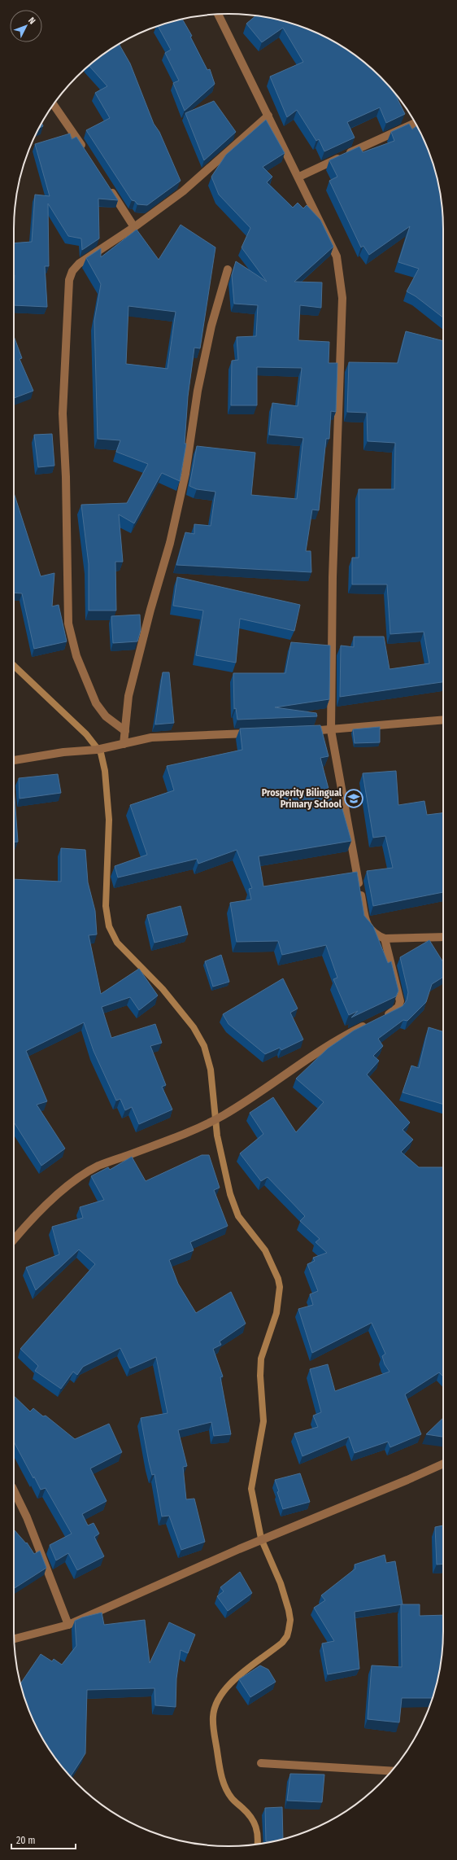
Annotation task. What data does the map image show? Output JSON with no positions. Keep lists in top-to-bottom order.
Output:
{
  "places": {
    "school or university": ["Prosperity Bilingual Primary School"]
  },
  "scale_bar": "20 m",
  "north": "top right"
}
